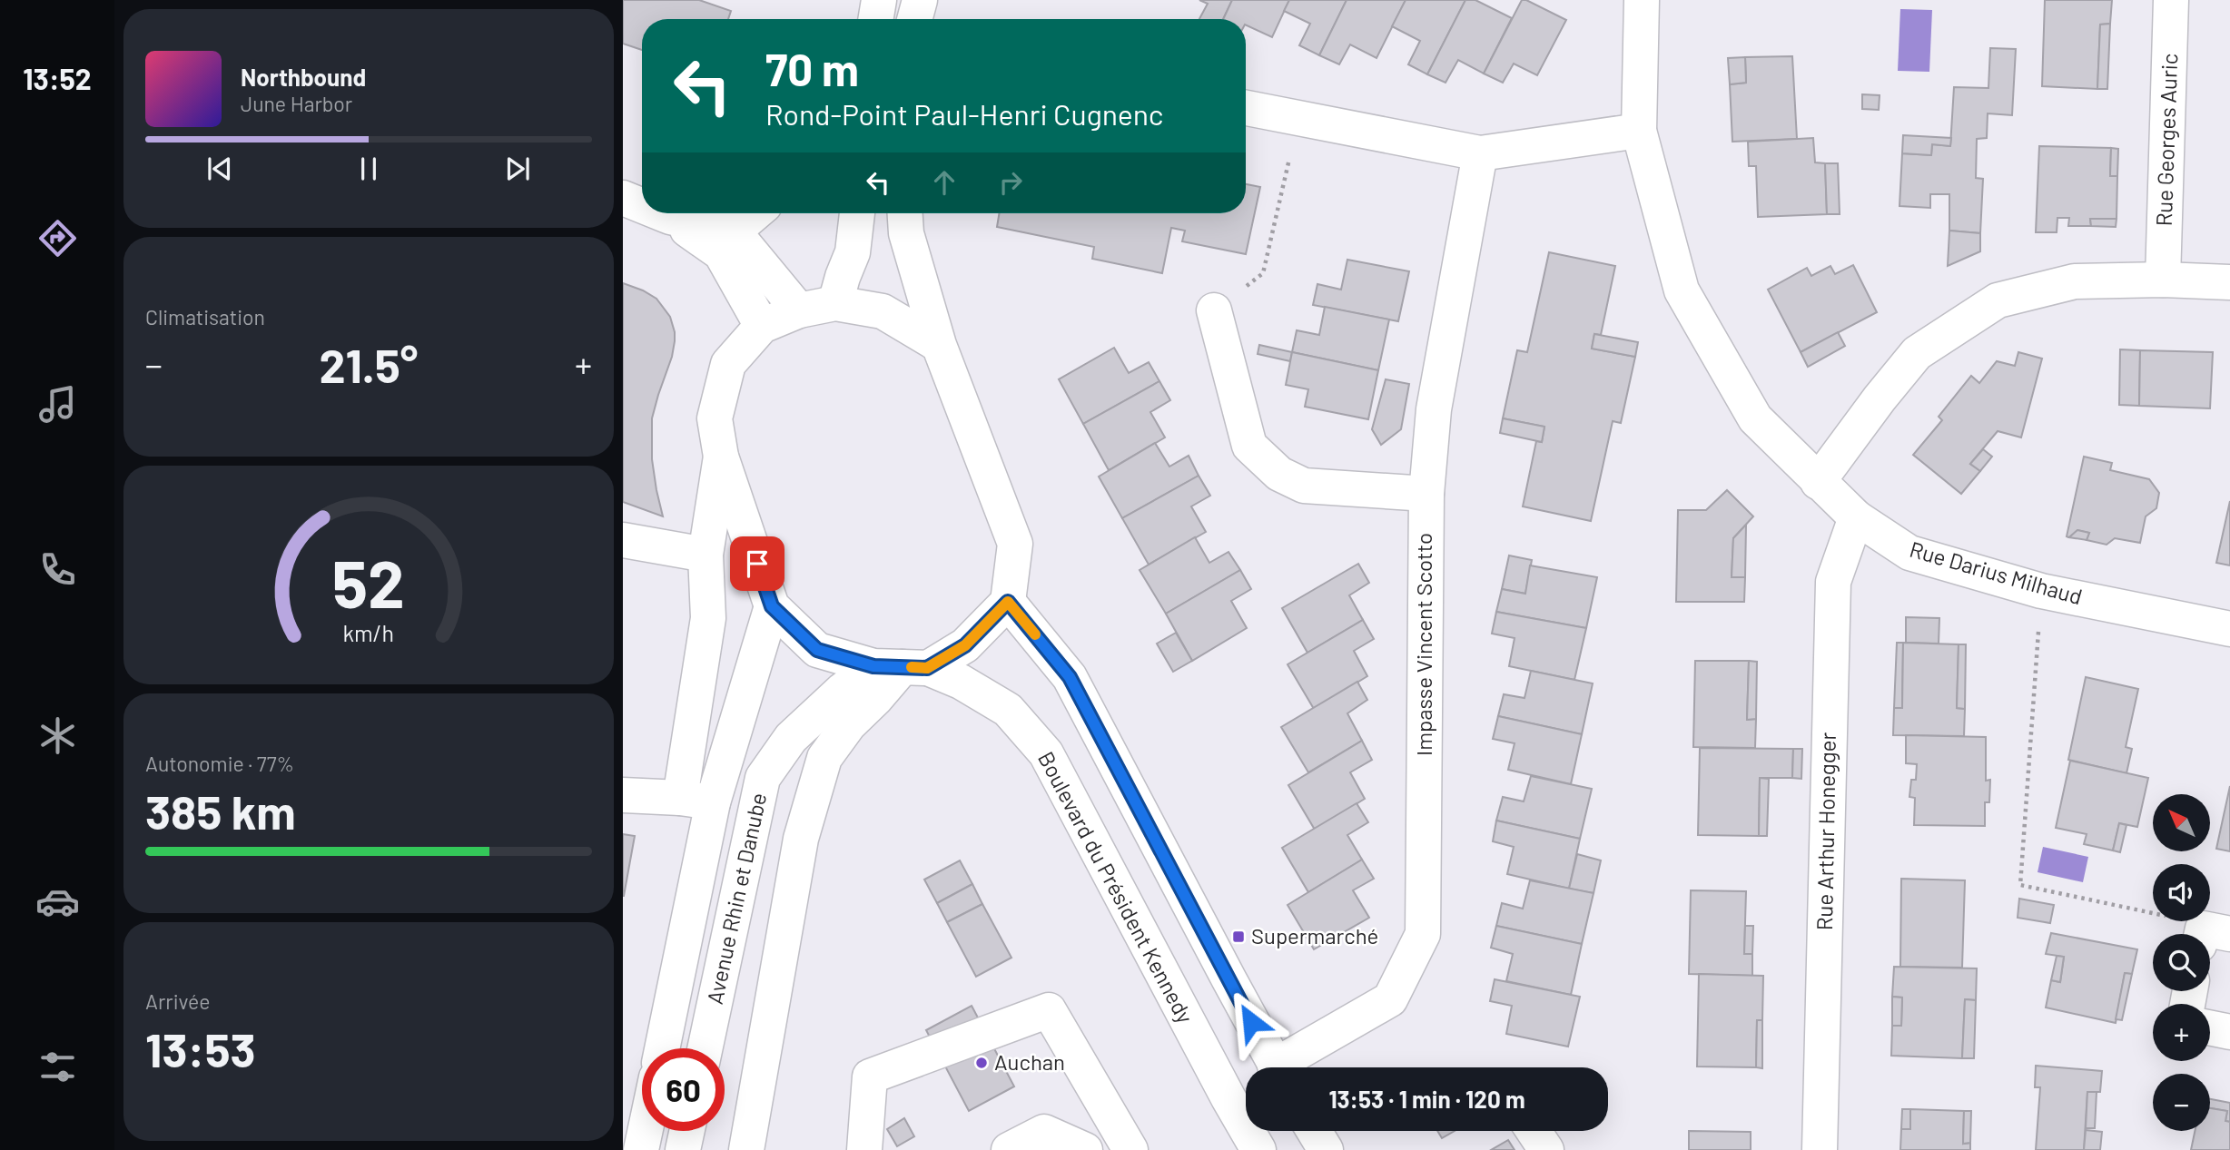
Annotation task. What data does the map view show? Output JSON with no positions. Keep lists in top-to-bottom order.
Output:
{
  "streets": {
    "street": [
      "Rue Georges Auric",
      "Rue Darius Milhaud",
      "Impasse Vincent Scotto",
      "Rue Arthur Honegger",
      "Boulevard du Président Kennedy",
      "Avenue Rhin et Danube"
    ]
  },
  "crossings": [
    ["Rue Darius Milhaud", "Rue Arthur Honegger"],
    ["Boulevard du Président Kennedy", "Avenue Rhin et Danube"]
  ],
  "places": {
    "transit": ["Supermarché"],
    "other": ["Auchan"]
  },
  "north": "top left",
  "page": {
    "tabs": "13:52",
    "turn": ["70 m", "Rond-Point Paul-Henri Cugnenc"],
    "song": ["Northbound", "June Harbor"],
    "tile": [
      "Climatisation",
      ["Autonomie · 77%", "385 km"],
      ["Arrivée", "13:53"]
    ],
    "heat": ["−", "21.5°", "+"],
    "map_buttons": ["+", "−"],
    "limit": "60",
    "trip": "13:53 · 1 min · 120 m",
    "gauge": ["52", "km/h"]
  }
}
